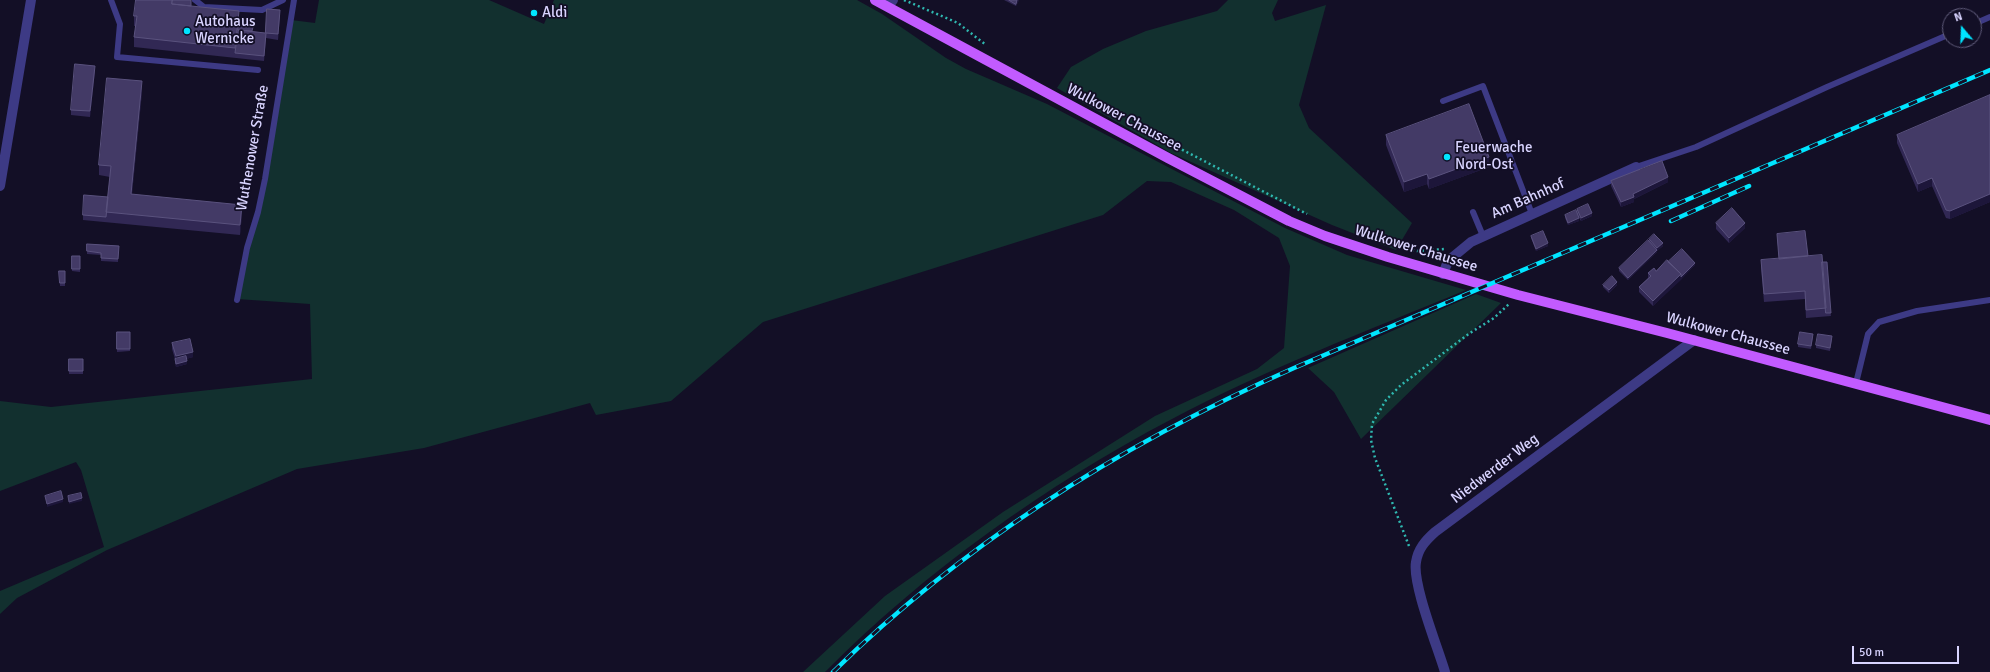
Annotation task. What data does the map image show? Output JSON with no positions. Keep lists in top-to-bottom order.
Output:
{
  "streets": {
    "main road": ["Wulkower Chaussee"],
    "street": ["Am Bahnhof", "Niedwerder Weg"],
    "lane": ["Wuthenower Straße"]
  },
  "crossings": [
    ["Wulkower Chaussee", "Am Bahnhof"],
    ["Wulkower Chaussee", "Niedwerder Weg"]
  ],
  "places": ["Aldi", "Autohaus Wernicke", "Feuerwache Nord-Ost"],
  "scale_bar": "50 m",
  "north": "top"
}
